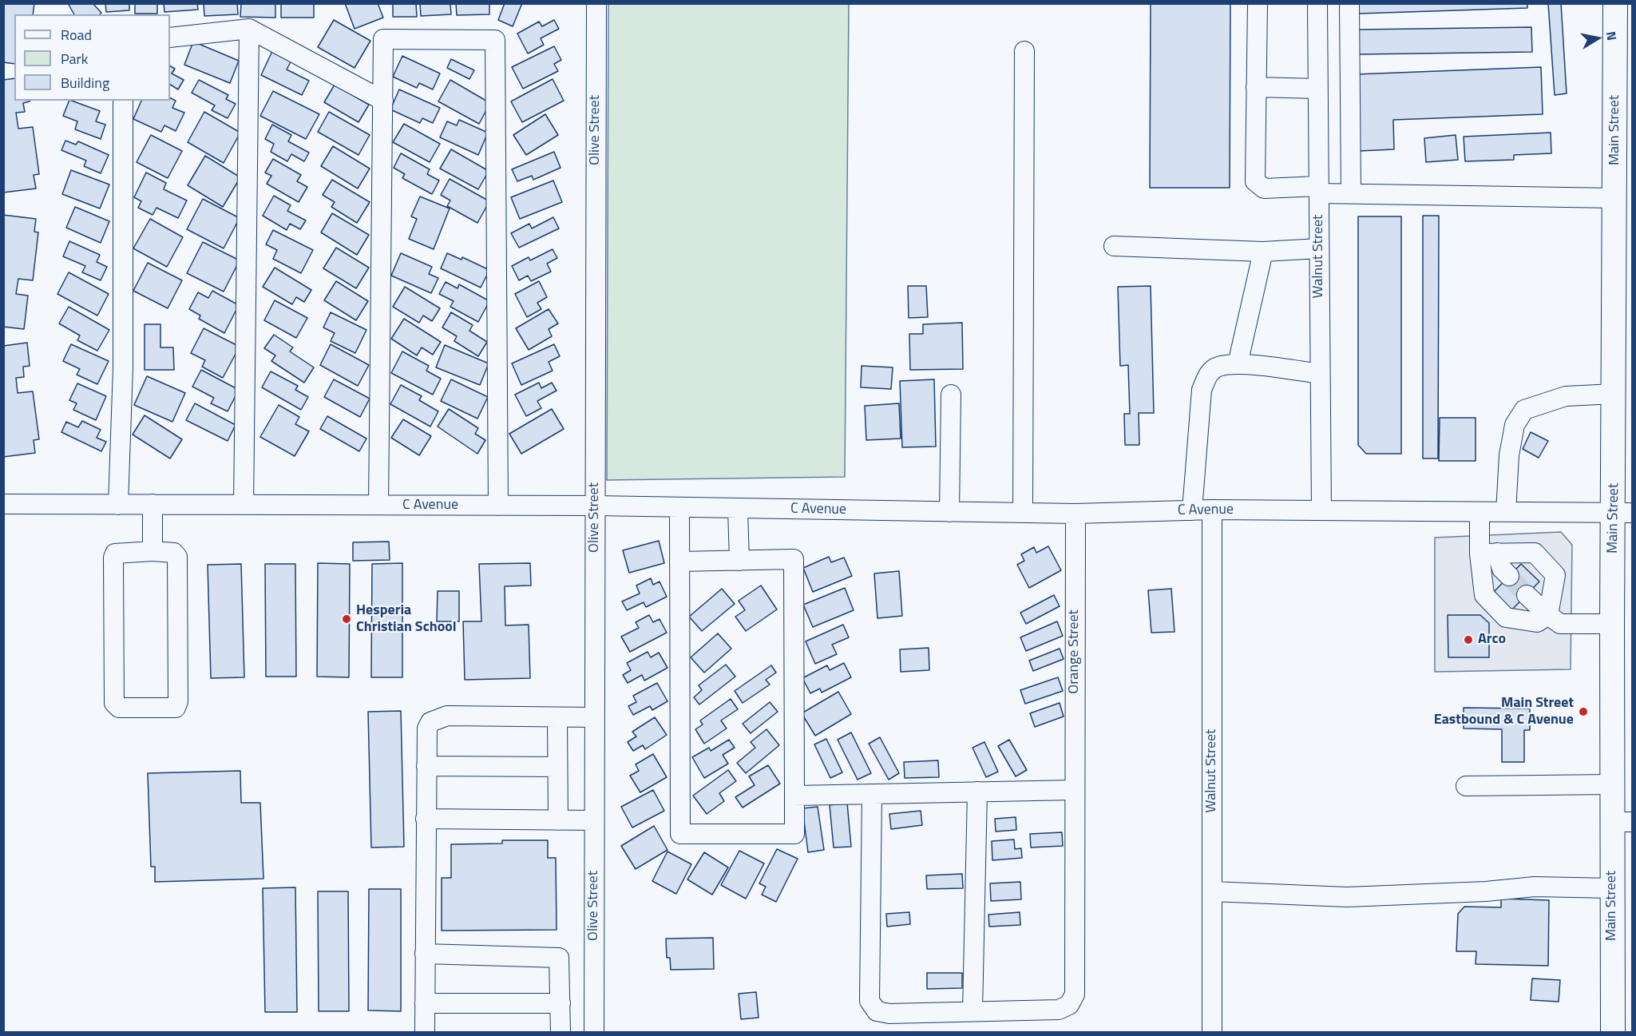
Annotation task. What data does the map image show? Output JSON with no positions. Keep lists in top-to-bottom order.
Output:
{
  "streets": {
    "main road": ["Main Street"],
    "street": [
      "Olive Street",
      "Walnut Street",
      "C Avenue",
      "Orange Street"
    ]
  },
  "crossings": [
    ["Olive Street", "C Avenue"],
    ["Main Street", "C Avenue"],
    ["Walnut Street", "C Avenue"],
    ["C Avenue", "Orange Street"]
  ],
  "places": ["Hesperia Christian School", "Arco", "Main Street Eastbound & C Avenue"],
  "legend": ["Road", "Park", "Building"],
  "north": "right"
}
